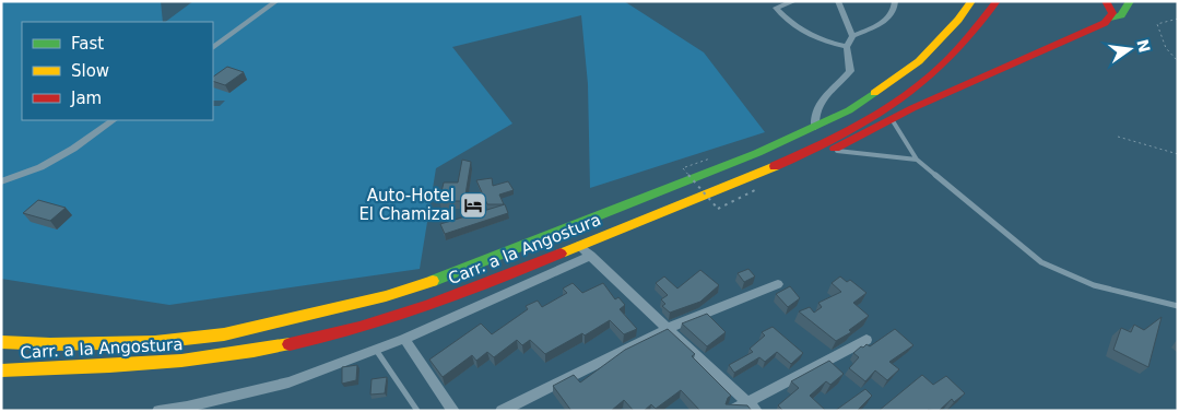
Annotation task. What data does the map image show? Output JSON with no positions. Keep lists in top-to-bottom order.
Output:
{
  "streets": {
    "main road": ["Carr. a la Angostura"]
  },
  "places": {
    "hotel": ["Auto-Hotel El Chamizal"]
  },
  "legend": ["Fast", "Slow", "Jam"],
  "north": "right"
}
